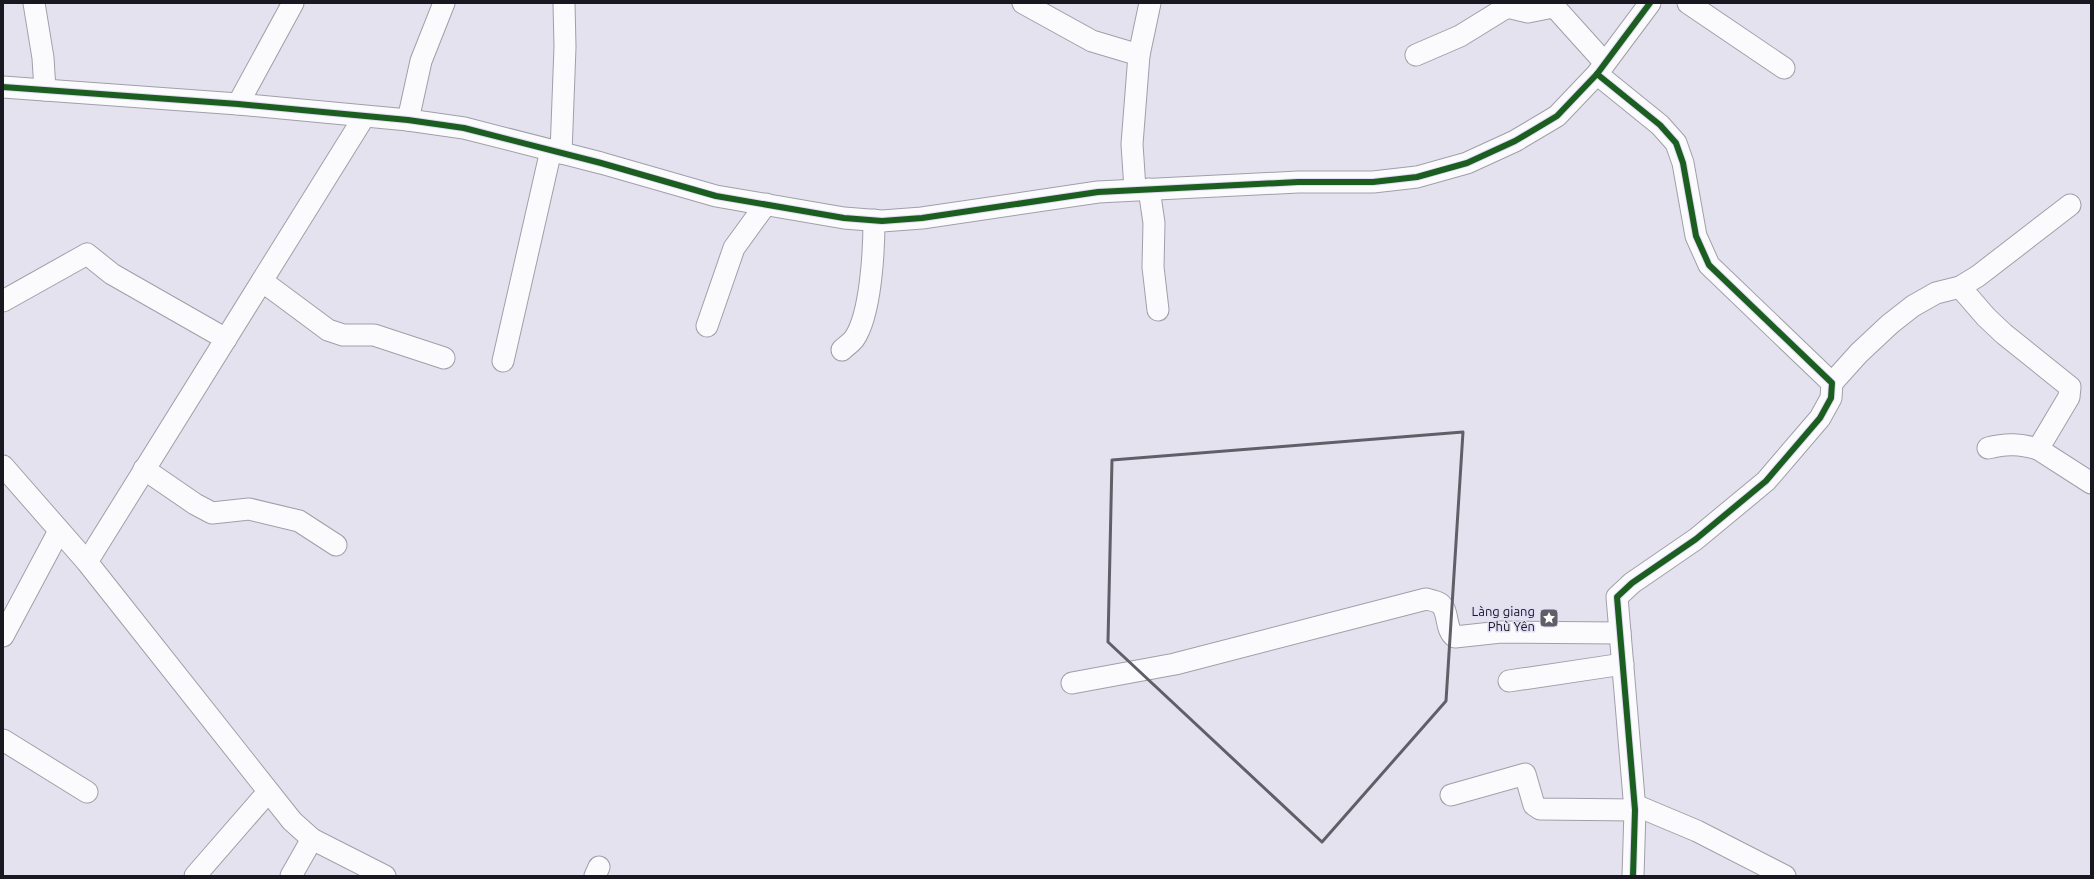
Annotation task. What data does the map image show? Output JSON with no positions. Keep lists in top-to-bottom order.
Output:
{
  "places": {
    "place": ["Làng giang Phù Yên"]
  }
}
